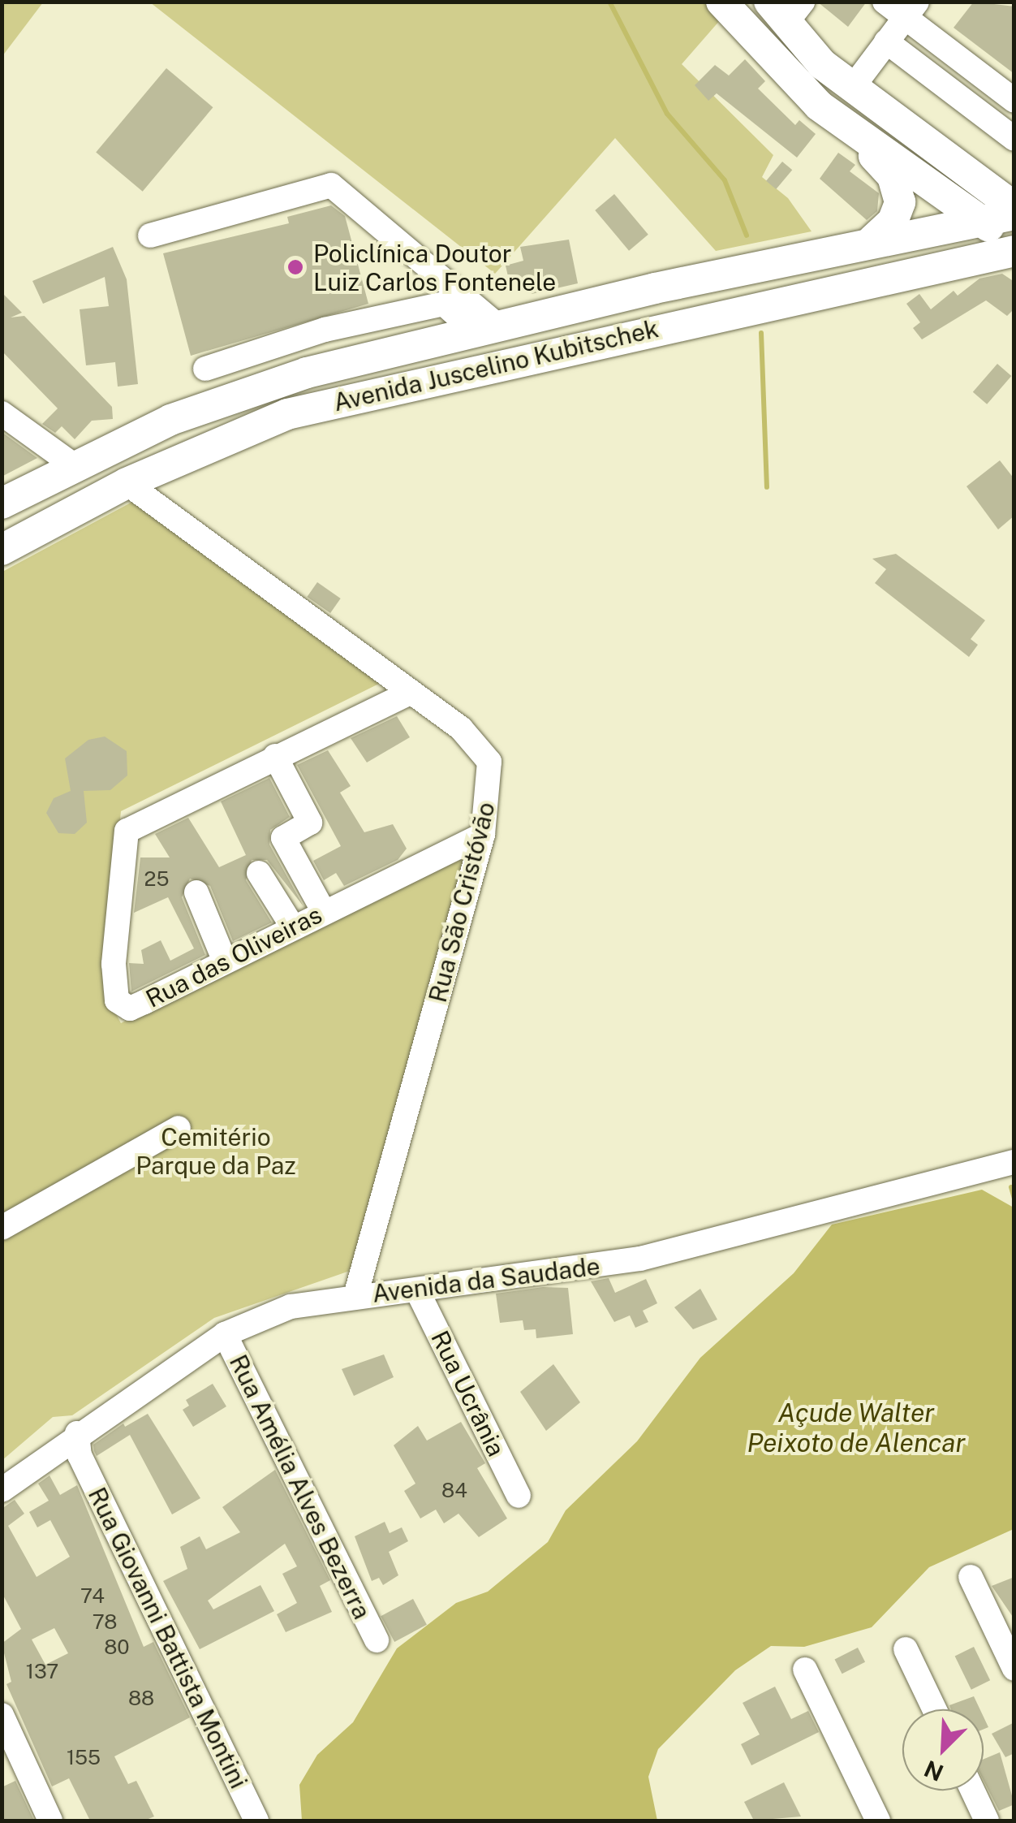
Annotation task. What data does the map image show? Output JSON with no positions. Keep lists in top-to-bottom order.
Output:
{
  "streets": {
    "main road": ["Avenida Juscelino Kubitschek"],
    "street": [
      "Rua São Cristóvão",
      "Rua das Oliveiras",
      "Avenida da Saudade",
      "Rua Ucrânia",
      "Rua Amélia Alves Bezerra",
      "Rua Giovanni Battista Montini"
    ]
  },
  "crossings": [
    ["Avenida Juscelino Kubitschek", "Rua São Cristóvão"],
    ["Rua São Cristóvão", "Rua das Oliveiras"],
    ["Rua São Cristóvão", "Avenida da Saudade"],
    ["Avenida da Saudade", "Rua Ucrânia"],
    ["Avenida da Saudade", "Rua Amélia Alves Bezerra"],
    ["Avenida da Saudade", "Rua Giovanni Battista Montini"]
  ],
  "water": ["Açude Walter Peixoto de Alencar"],
  "parks": ["Cemitério Parque da Paz"],
  "places": ["Policlínica Doutor Luiz Carlos Fontenele"],
  "house_numbers": [
    "25",
    "84",
    "74",
    "78",
    "80",
    "137",
    "88",
    "155"
  ],
  "north": "bottom left"
}
